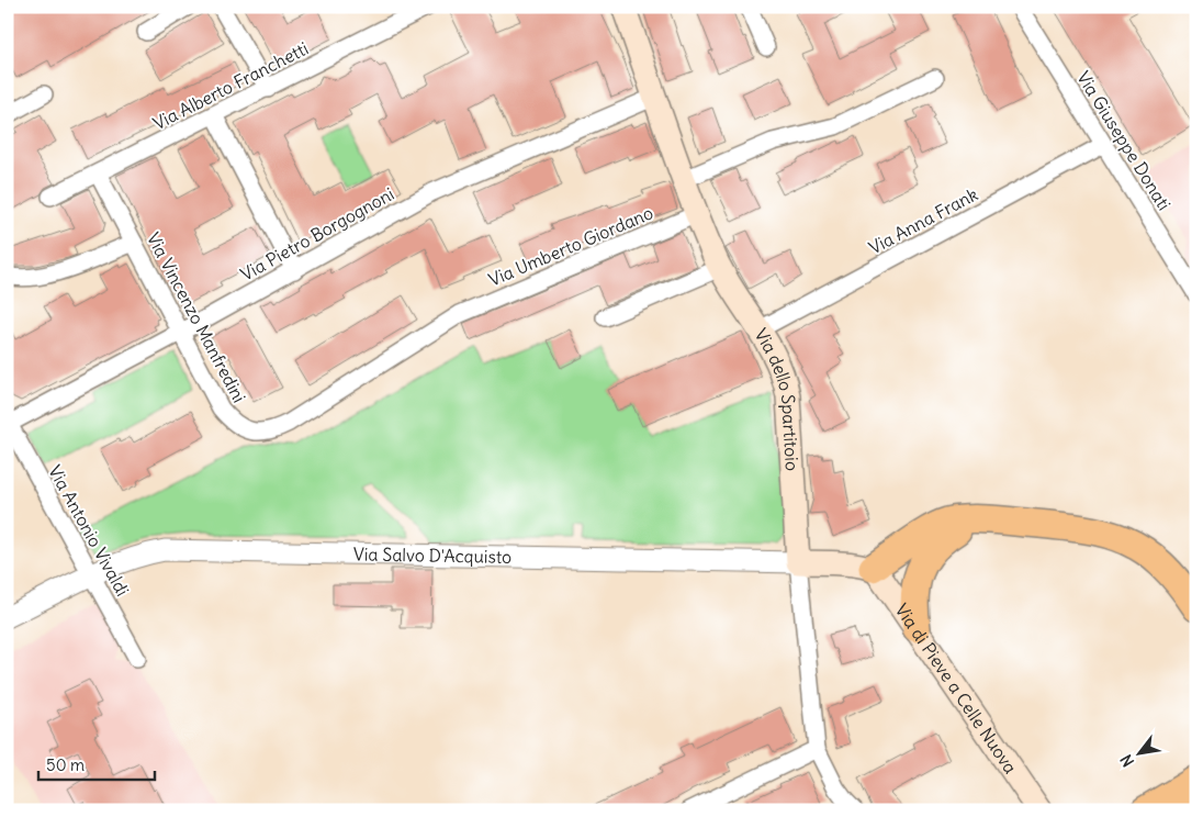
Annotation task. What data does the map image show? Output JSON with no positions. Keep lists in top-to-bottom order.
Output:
{
  "streets": {
    "main road": ["Via dello Spartitoio", "Via Salvo D'Acquisto", "Via di Pieve a Celle Nuova"],
    "street": [
      "Via Alberto Franchetti",
      "Via Giuseppe Donati",
      "Via Anna Frank",
      "Via Pietro Borgognoni",
      "Via Umberto Giordano",
      "Via Vincenzo Manfredini",
      "Via Antonio Vivaldi"
    ]
  },
  "crossings": [
    ["Via Alberto Franchetti", "Via Vincenzo Manfredini"],
    ["Via Giuseppe Donati", "Via Anna Frank"],
    ["Via Anna Frank", "Via dello Spartitoio"],
    ["Via Pietro Borgognoni", "Via Vincenzo Manfredini"],
    ["Via Pietro Borgognoni", "Via dello Spartitoio"],
    ["Via Pietro Borgognoni", "Via Antonio Vivaldi"],
    ["Via Umberto Giordano", "Via Vincenzo Manfredini"],
    ["Via Umberto Giordano", "Via dello Spartitoio"],
    ["Via dello Spartitoio", "Via Salvo D'Acquisto"],
    ["Via Antonio Vivaldi", "Via Salvo D'Acquisto"],
    ["Via Salvo D'Acquisto", "Via di Pieve a Celle Nuova"]
  ],
  "scale_bar": "50 m",
  "north": "bottom left"
}
